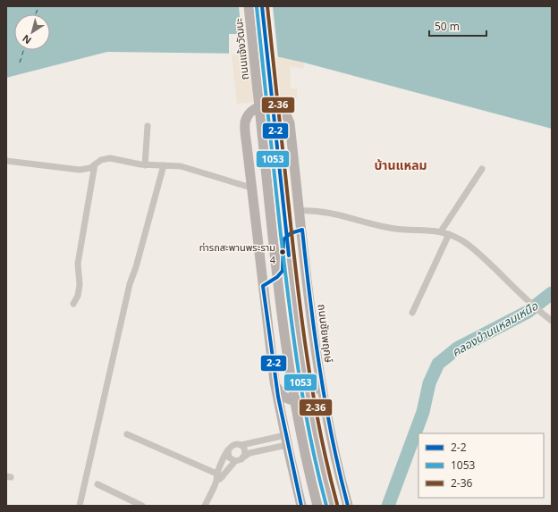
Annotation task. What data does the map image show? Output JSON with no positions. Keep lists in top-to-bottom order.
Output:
{
  "streets": {
    "main road": ["ถนนแจ้งวัฒนะ", "ถนนชัยพฤกษ์"]
  },
  "districts": ["บ้านแหลม"],
  "water": ["คลองบ้านแหลมเหนือ"],
  "places": ["ท่ารถสะพานพระราม 4"],
  "lines": ["transit line 2-2", "transit line 2-36", "transit line 1053"],
  "legend": ["2-2", "1053", "2-36"],
  "scale_bar": "50 m",
  "north": "bottom left"
}
